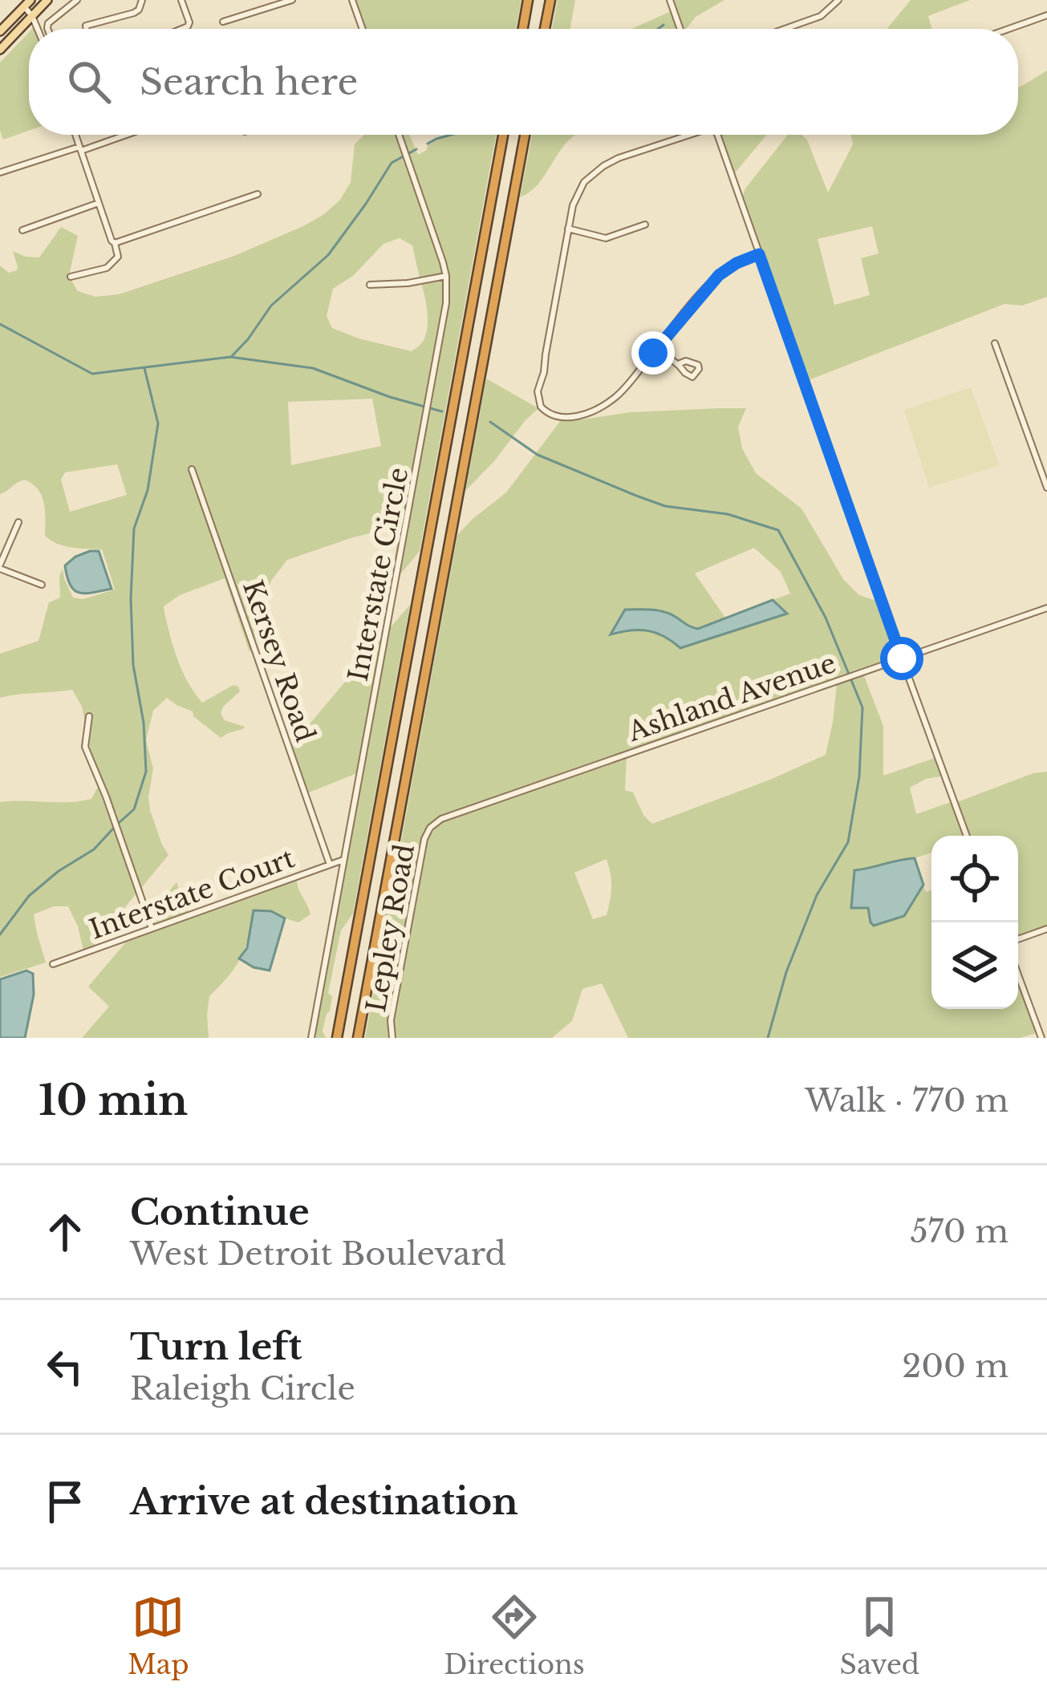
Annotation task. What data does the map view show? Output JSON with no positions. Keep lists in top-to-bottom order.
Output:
{
  "streets": {
    "street": [
      "Interstate Circle",
      "Kersey Road",
      "Ashland Avenue",
      "Interstate Court",
      "Lepley Road"
    ]
  },
  "crossings": [
    ["Interstate Circle", "Interstate Court"],
    ["Kersey Road", "Interstate Court"],
    ["Ashland Avenue", "Lepley Road"]
  ],
  "page": {
    "search": "Search here",
    "heading": ["10 min", "Walk · 770 m"],
    "list": [
      ["Continue", "West Detroit Boulevard", "570 m"],
      ["Turn left", "Raleigh Circle", "200 m"],
      "Arrive at destination"
    ],
    "nav": ["Map", "Directions", "Saved"]
  }
}
